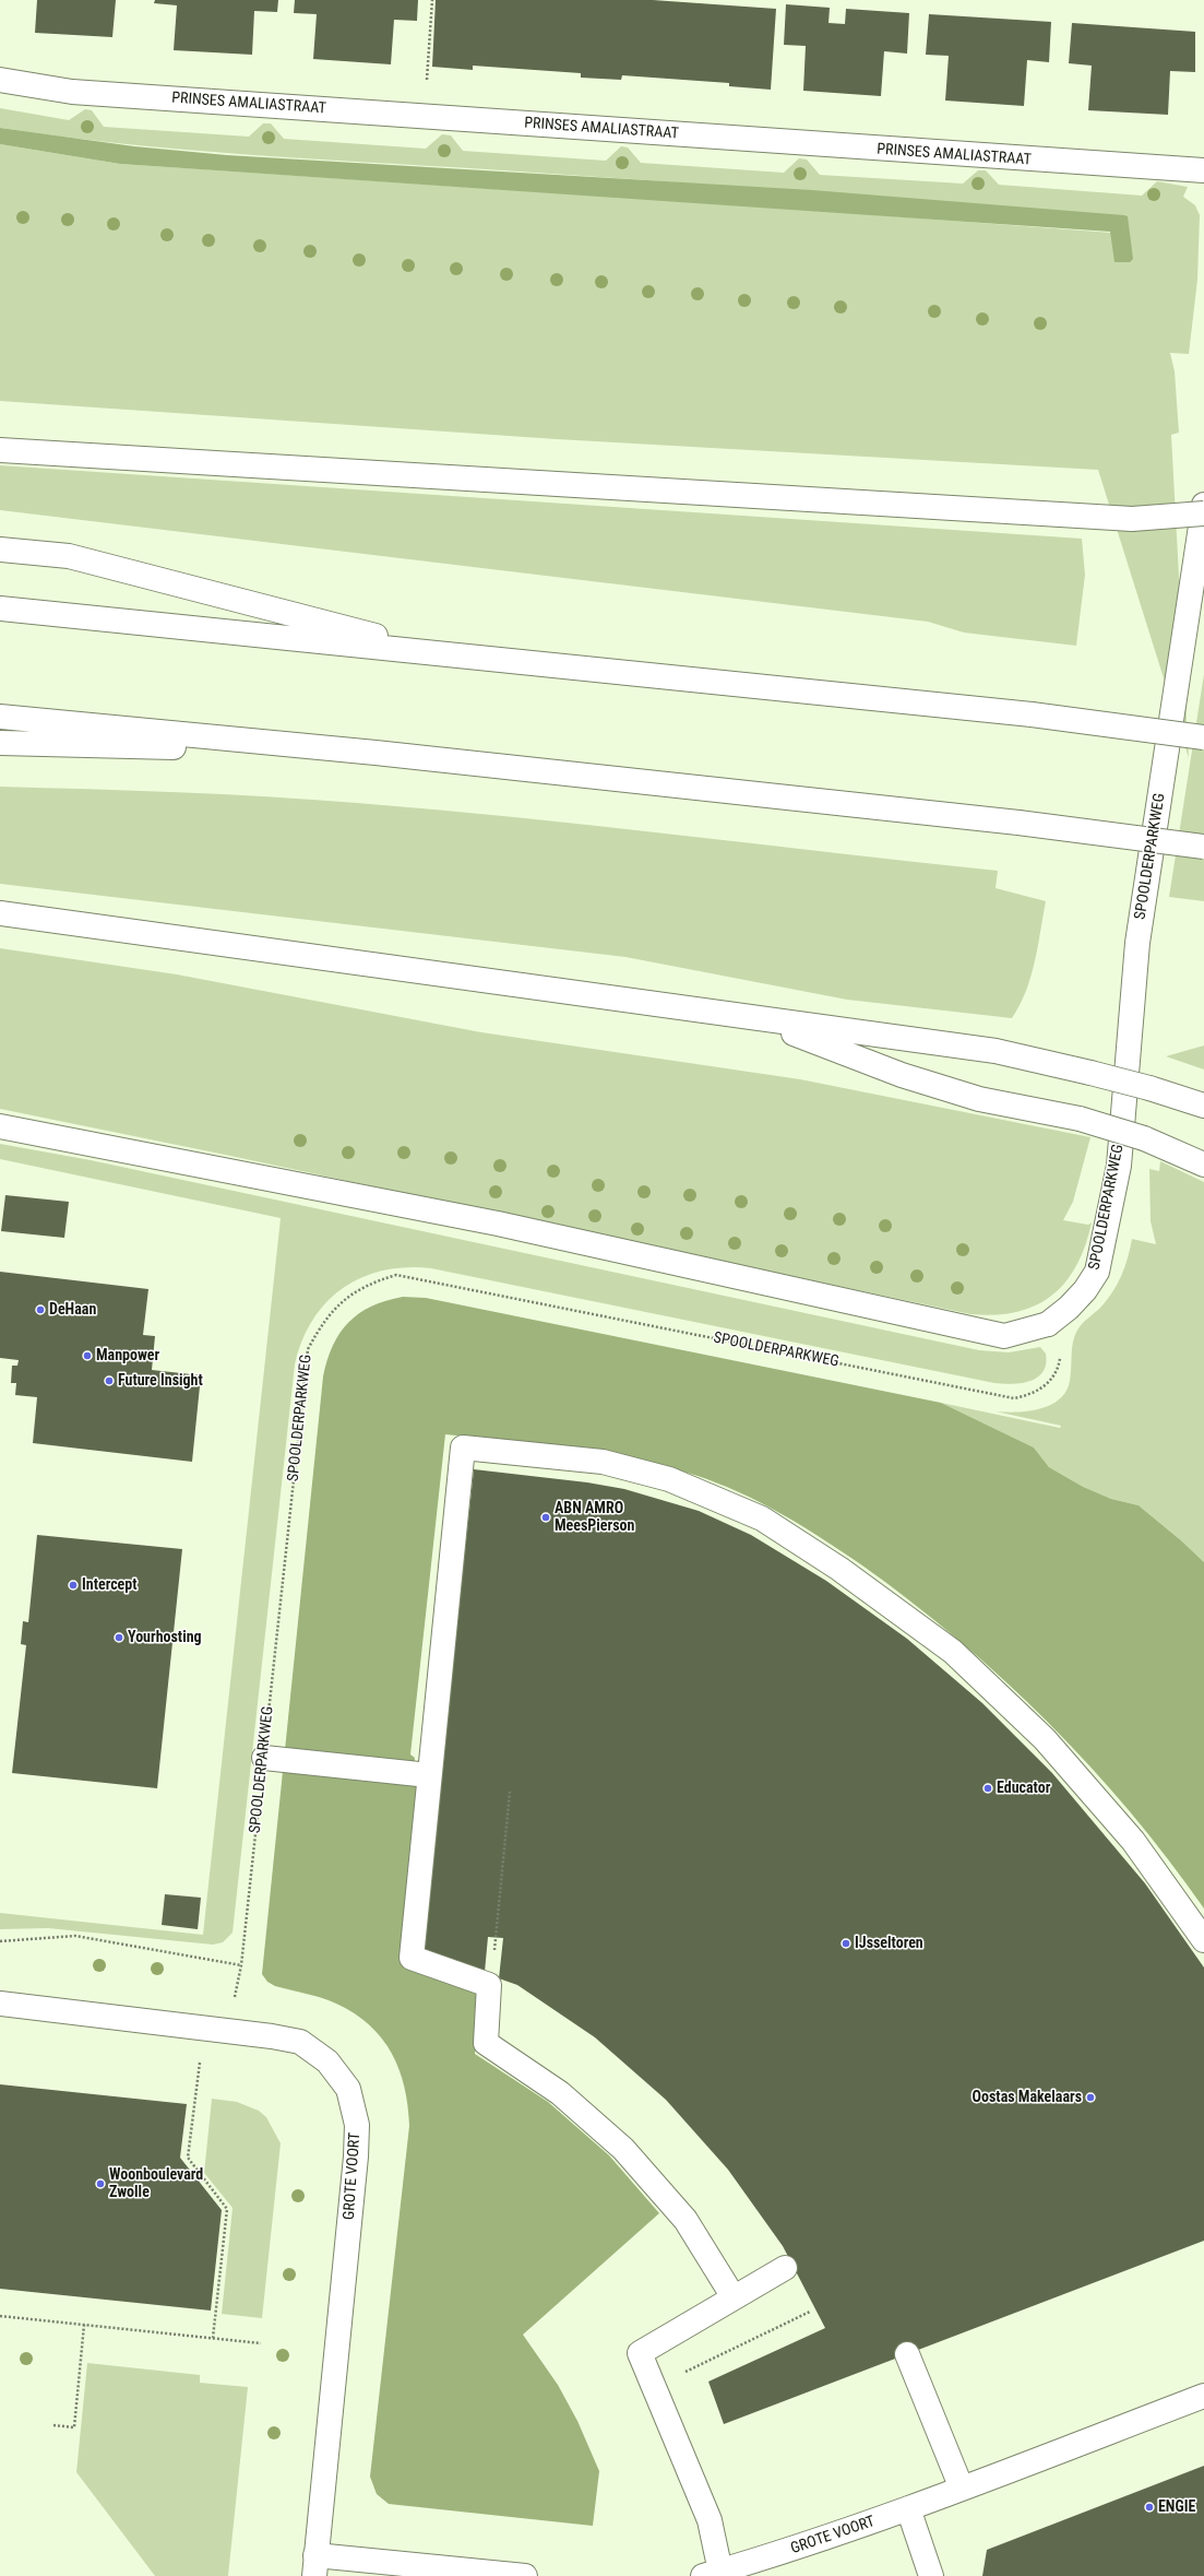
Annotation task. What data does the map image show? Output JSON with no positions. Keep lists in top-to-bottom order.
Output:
{
  "streets": {
    "main road": ["PRINSES AMALIASTRAAT", "SPOOLDERPARKWEG", "GROTE VOORT"]
  },
  "crossings": [
    ["SPOOLDERPARKWEG", "GROTE VOORT"]
  ],
  "places": [
    "DeHaan",
    "Manpower",
    "Future Insight",
    "ABN AMRO MeesPierson",
    "Intercept",
    "Yourhosting",
    "Educator",
    "IJsseltoren",
    "Oostas Makelaars",
    "Woonboulevard Zwolle",
    "ENGIE"
  ]
}
